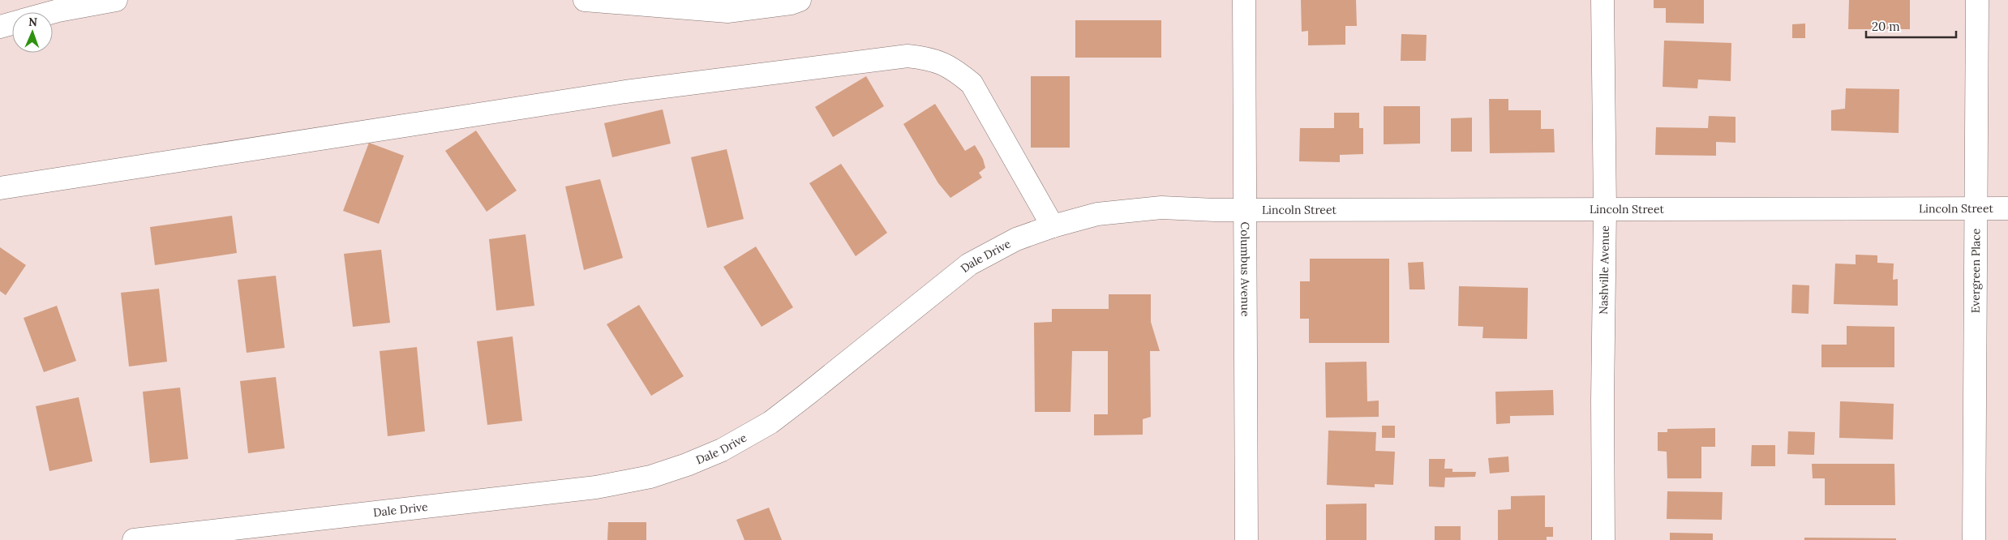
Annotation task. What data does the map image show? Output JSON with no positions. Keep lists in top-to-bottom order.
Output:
{
  "streets": {
    "main road": [
      "Lincoln Street",
      "Dale Drive",
      "Columbus Avenue",
      "Nashville Avenue",
      "Evergreen Place"
    ]
  },
  "crossings": [
    ["Lincoln Street", "Dale Drive"],
    ["Lincoln Street", "Columbus Avenue"],
    ["Lincoln Street", "Nashville Avenue"],
    ["Lincoln Street", "Evergreen Place"],
    ["Dale Drive", "Columbus Avenue"]
  ],
  "scale_bar": "20 m",
  "north": "top"
}
